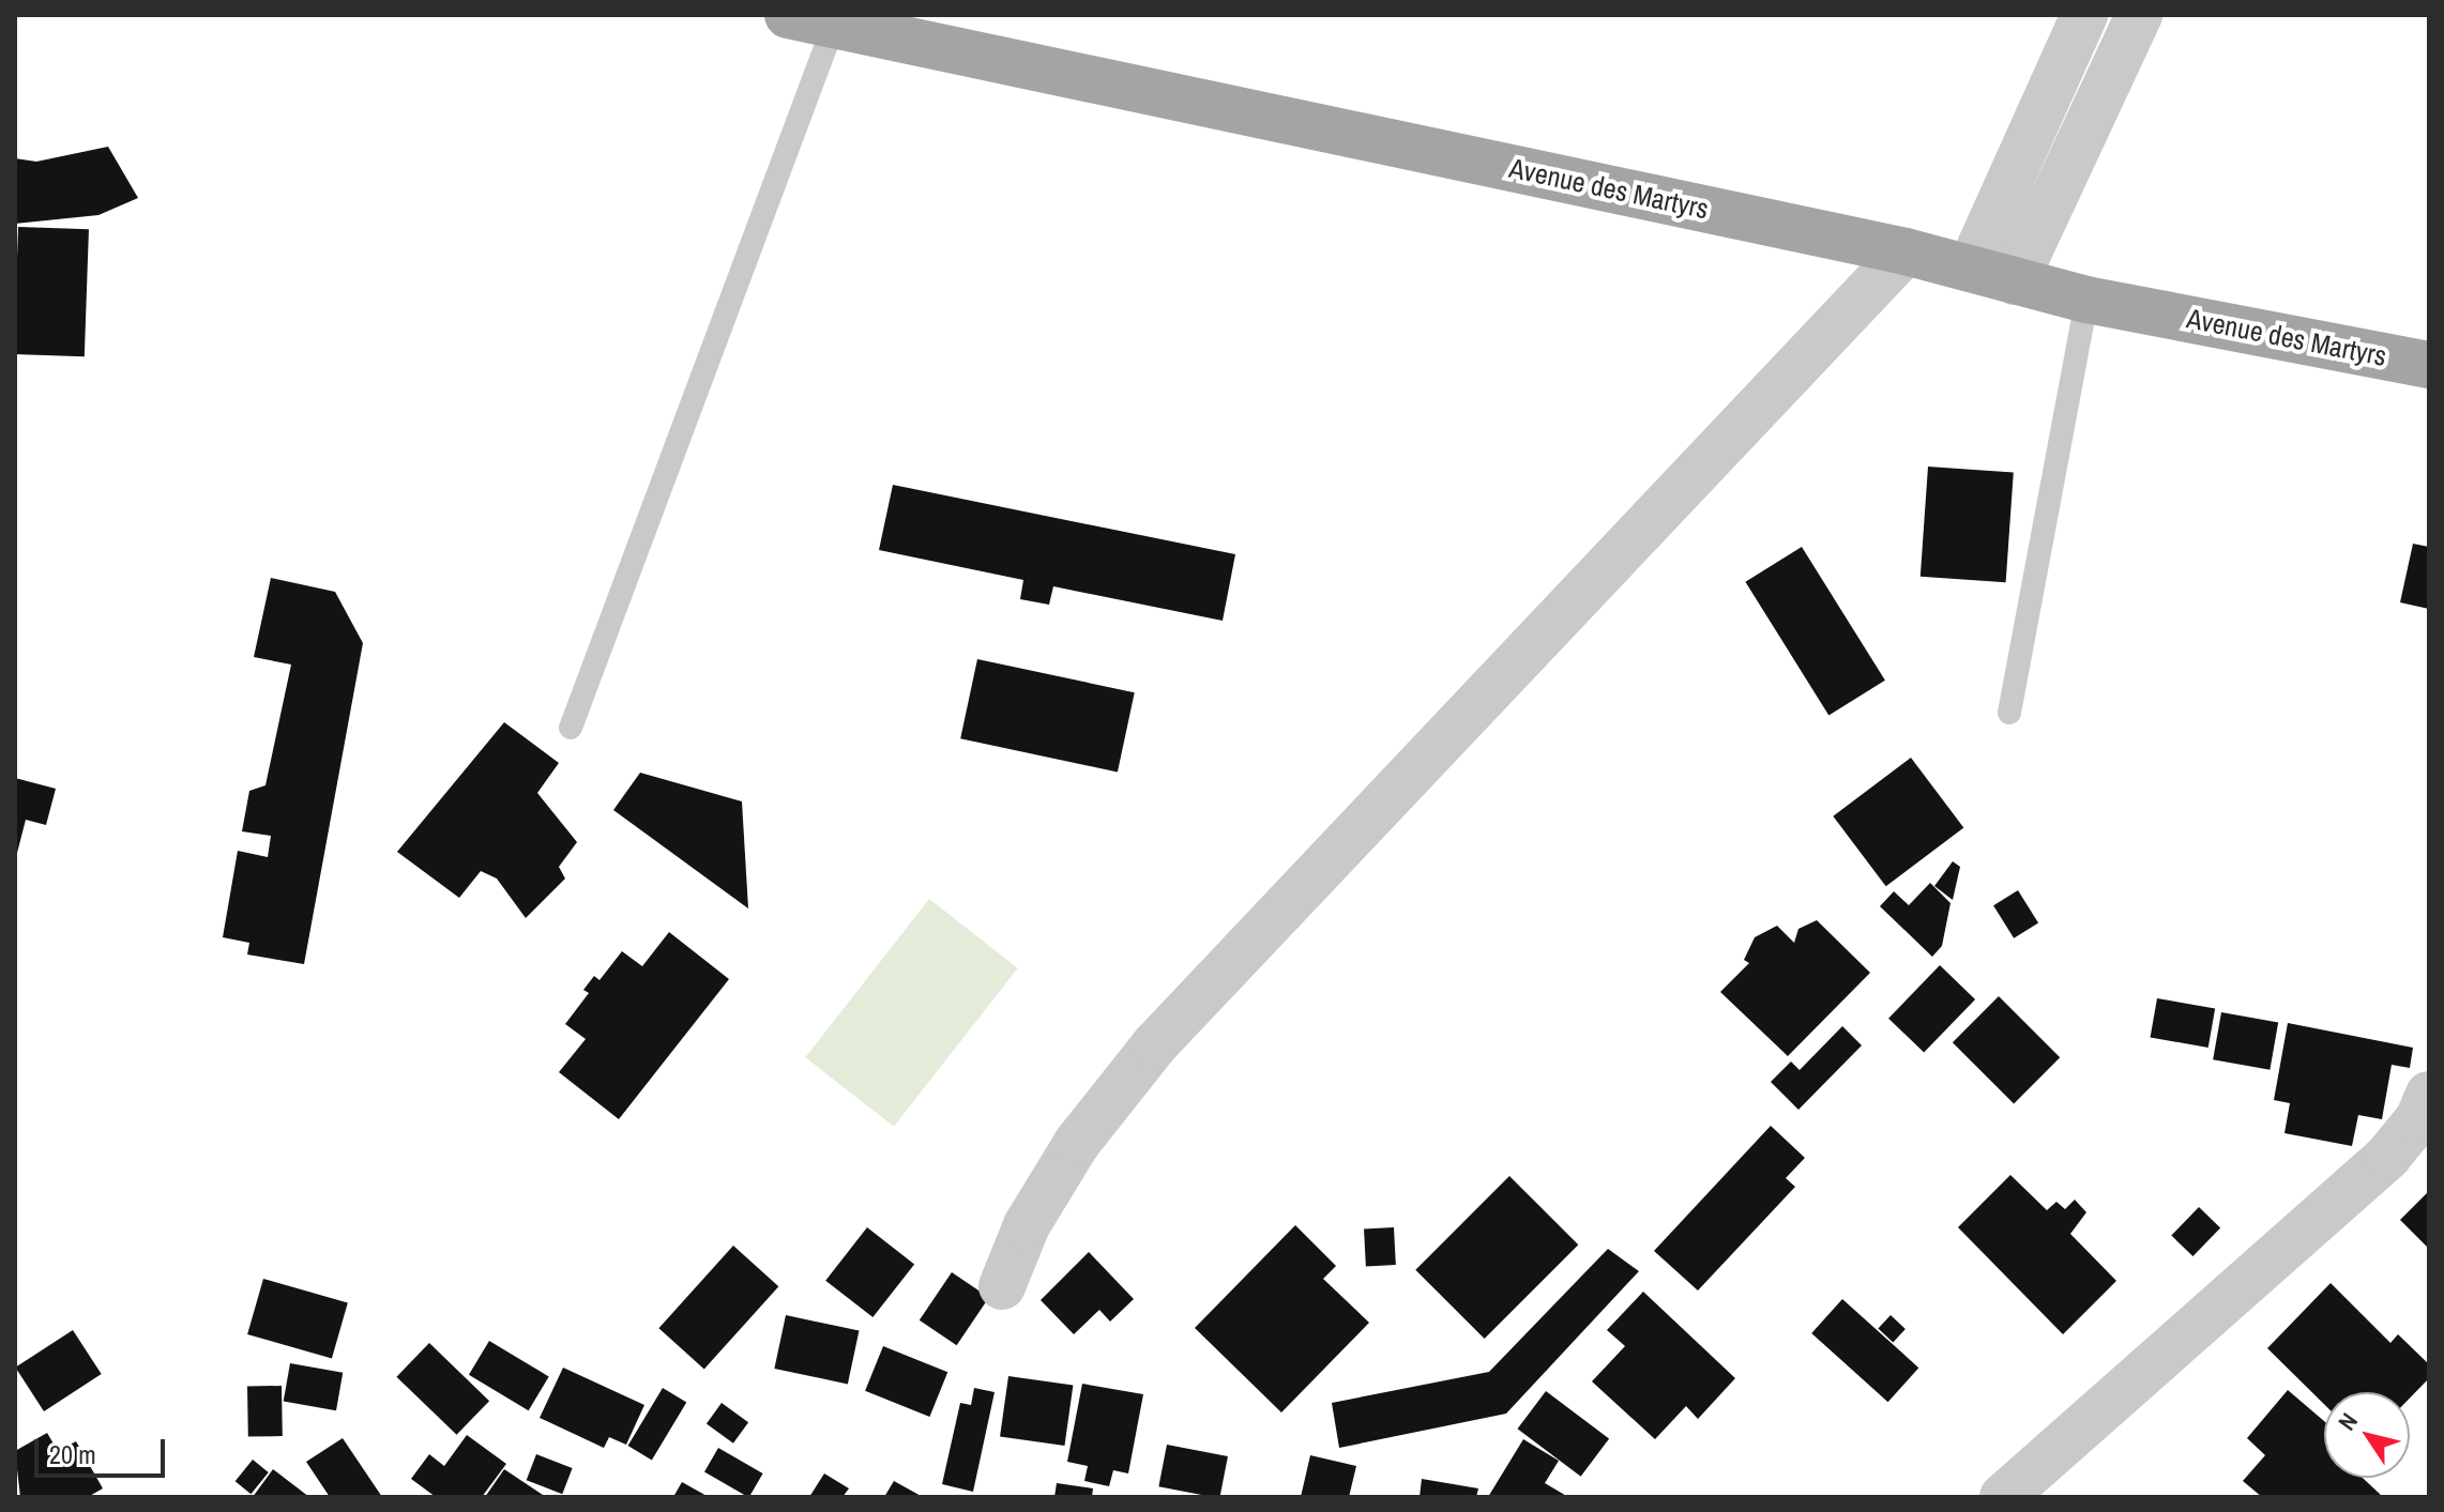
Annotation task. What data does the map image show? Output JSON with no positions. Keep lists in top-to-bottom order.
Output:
{
  "streets": {
    "main road": ["Avenue des Martyrs"]
  },
  "scale_bar": "20 m",
  "north": "top left"
}
